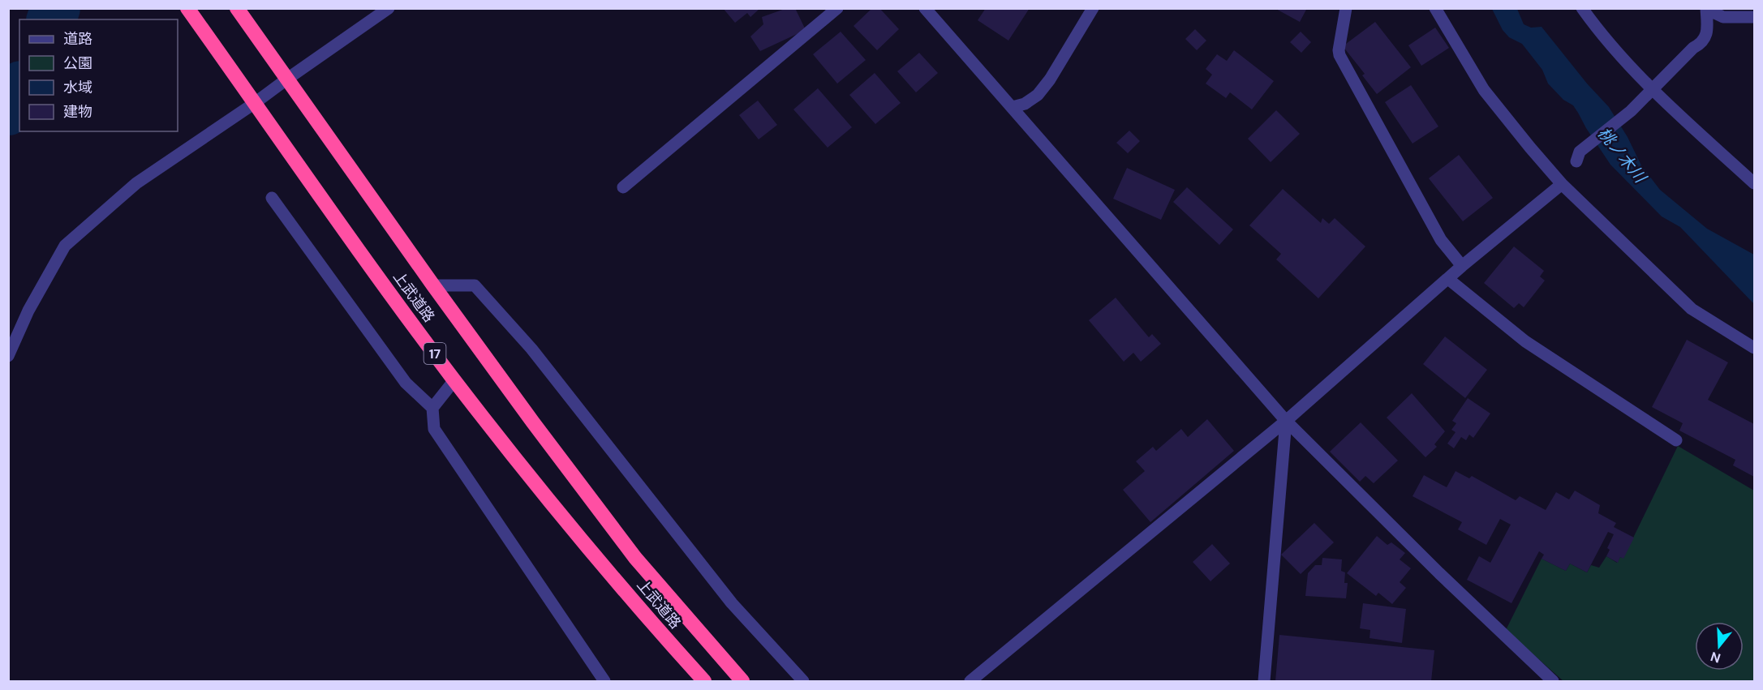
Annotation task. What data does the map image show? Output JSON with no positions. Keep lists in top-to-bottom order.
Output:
{
  "streets": {
    "highway": ["上武道路", "17"]
  },
  "water": ["桃ノ木川"],
  "legend": [
    "道路",
    "公園",
    "水域",
    "建物"
  ],
  "north": "bottom"
}
